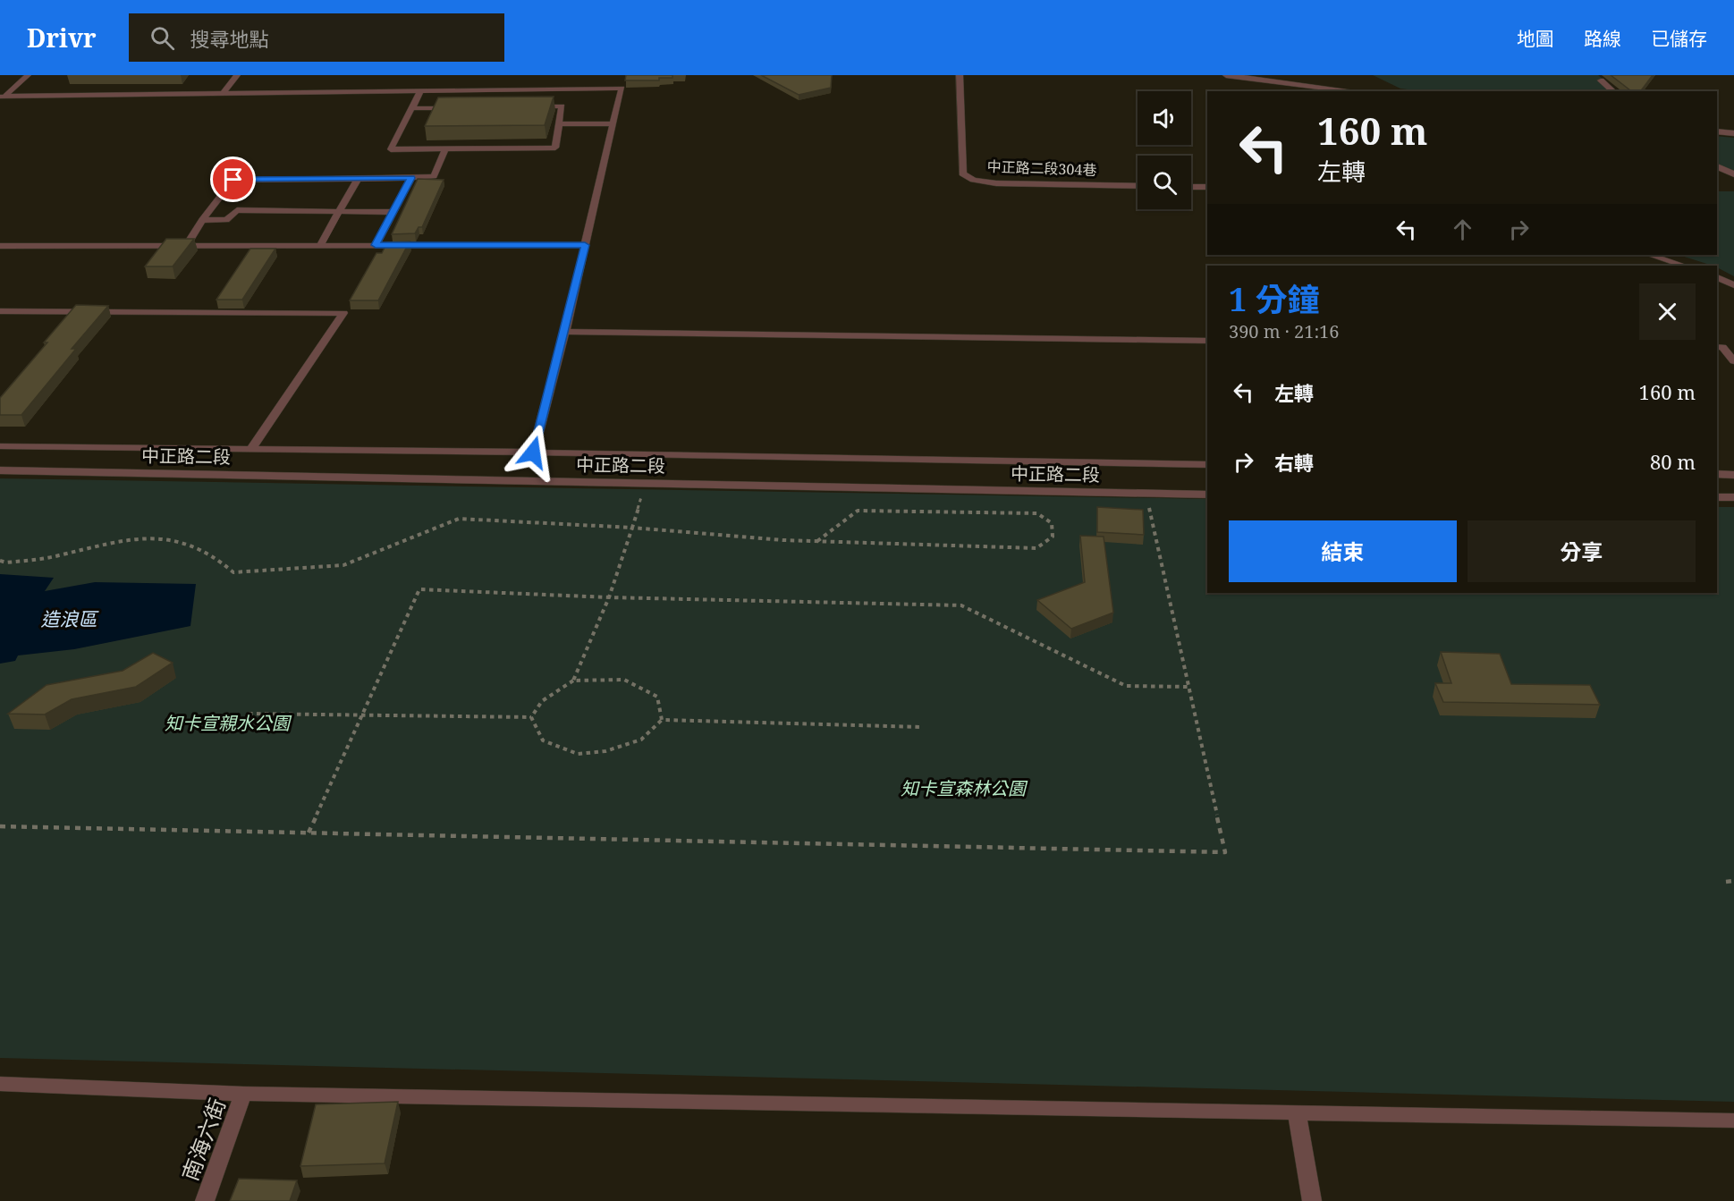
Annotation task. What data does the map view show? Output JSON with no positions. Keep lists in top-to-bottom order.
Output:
{
  "streets": {
    "street": ["中正路二段304巷", "中正路二段", "南海六街"]
  },
  "water": ["造浪區"],
  "parks": ["知卡宣親水公園", "知卡宣森林公園"],
  "page": {
    "header": "Drivr",
    "search": "搜尋地點",
    "nav": ["地圖", "路線", "已儲存"],
    "turn": ["160 m", "左轉"],
    "heading": ["1 分鐘", "390 m · 21:16"],
    "list": [
      {
        "name": "左轉",
        "value": "160 m"
      },
      {
        "name": "右轉",
        "value": "80 m"
      }
    ],
    "buttons": ["結束", "分享"]
  }
}
